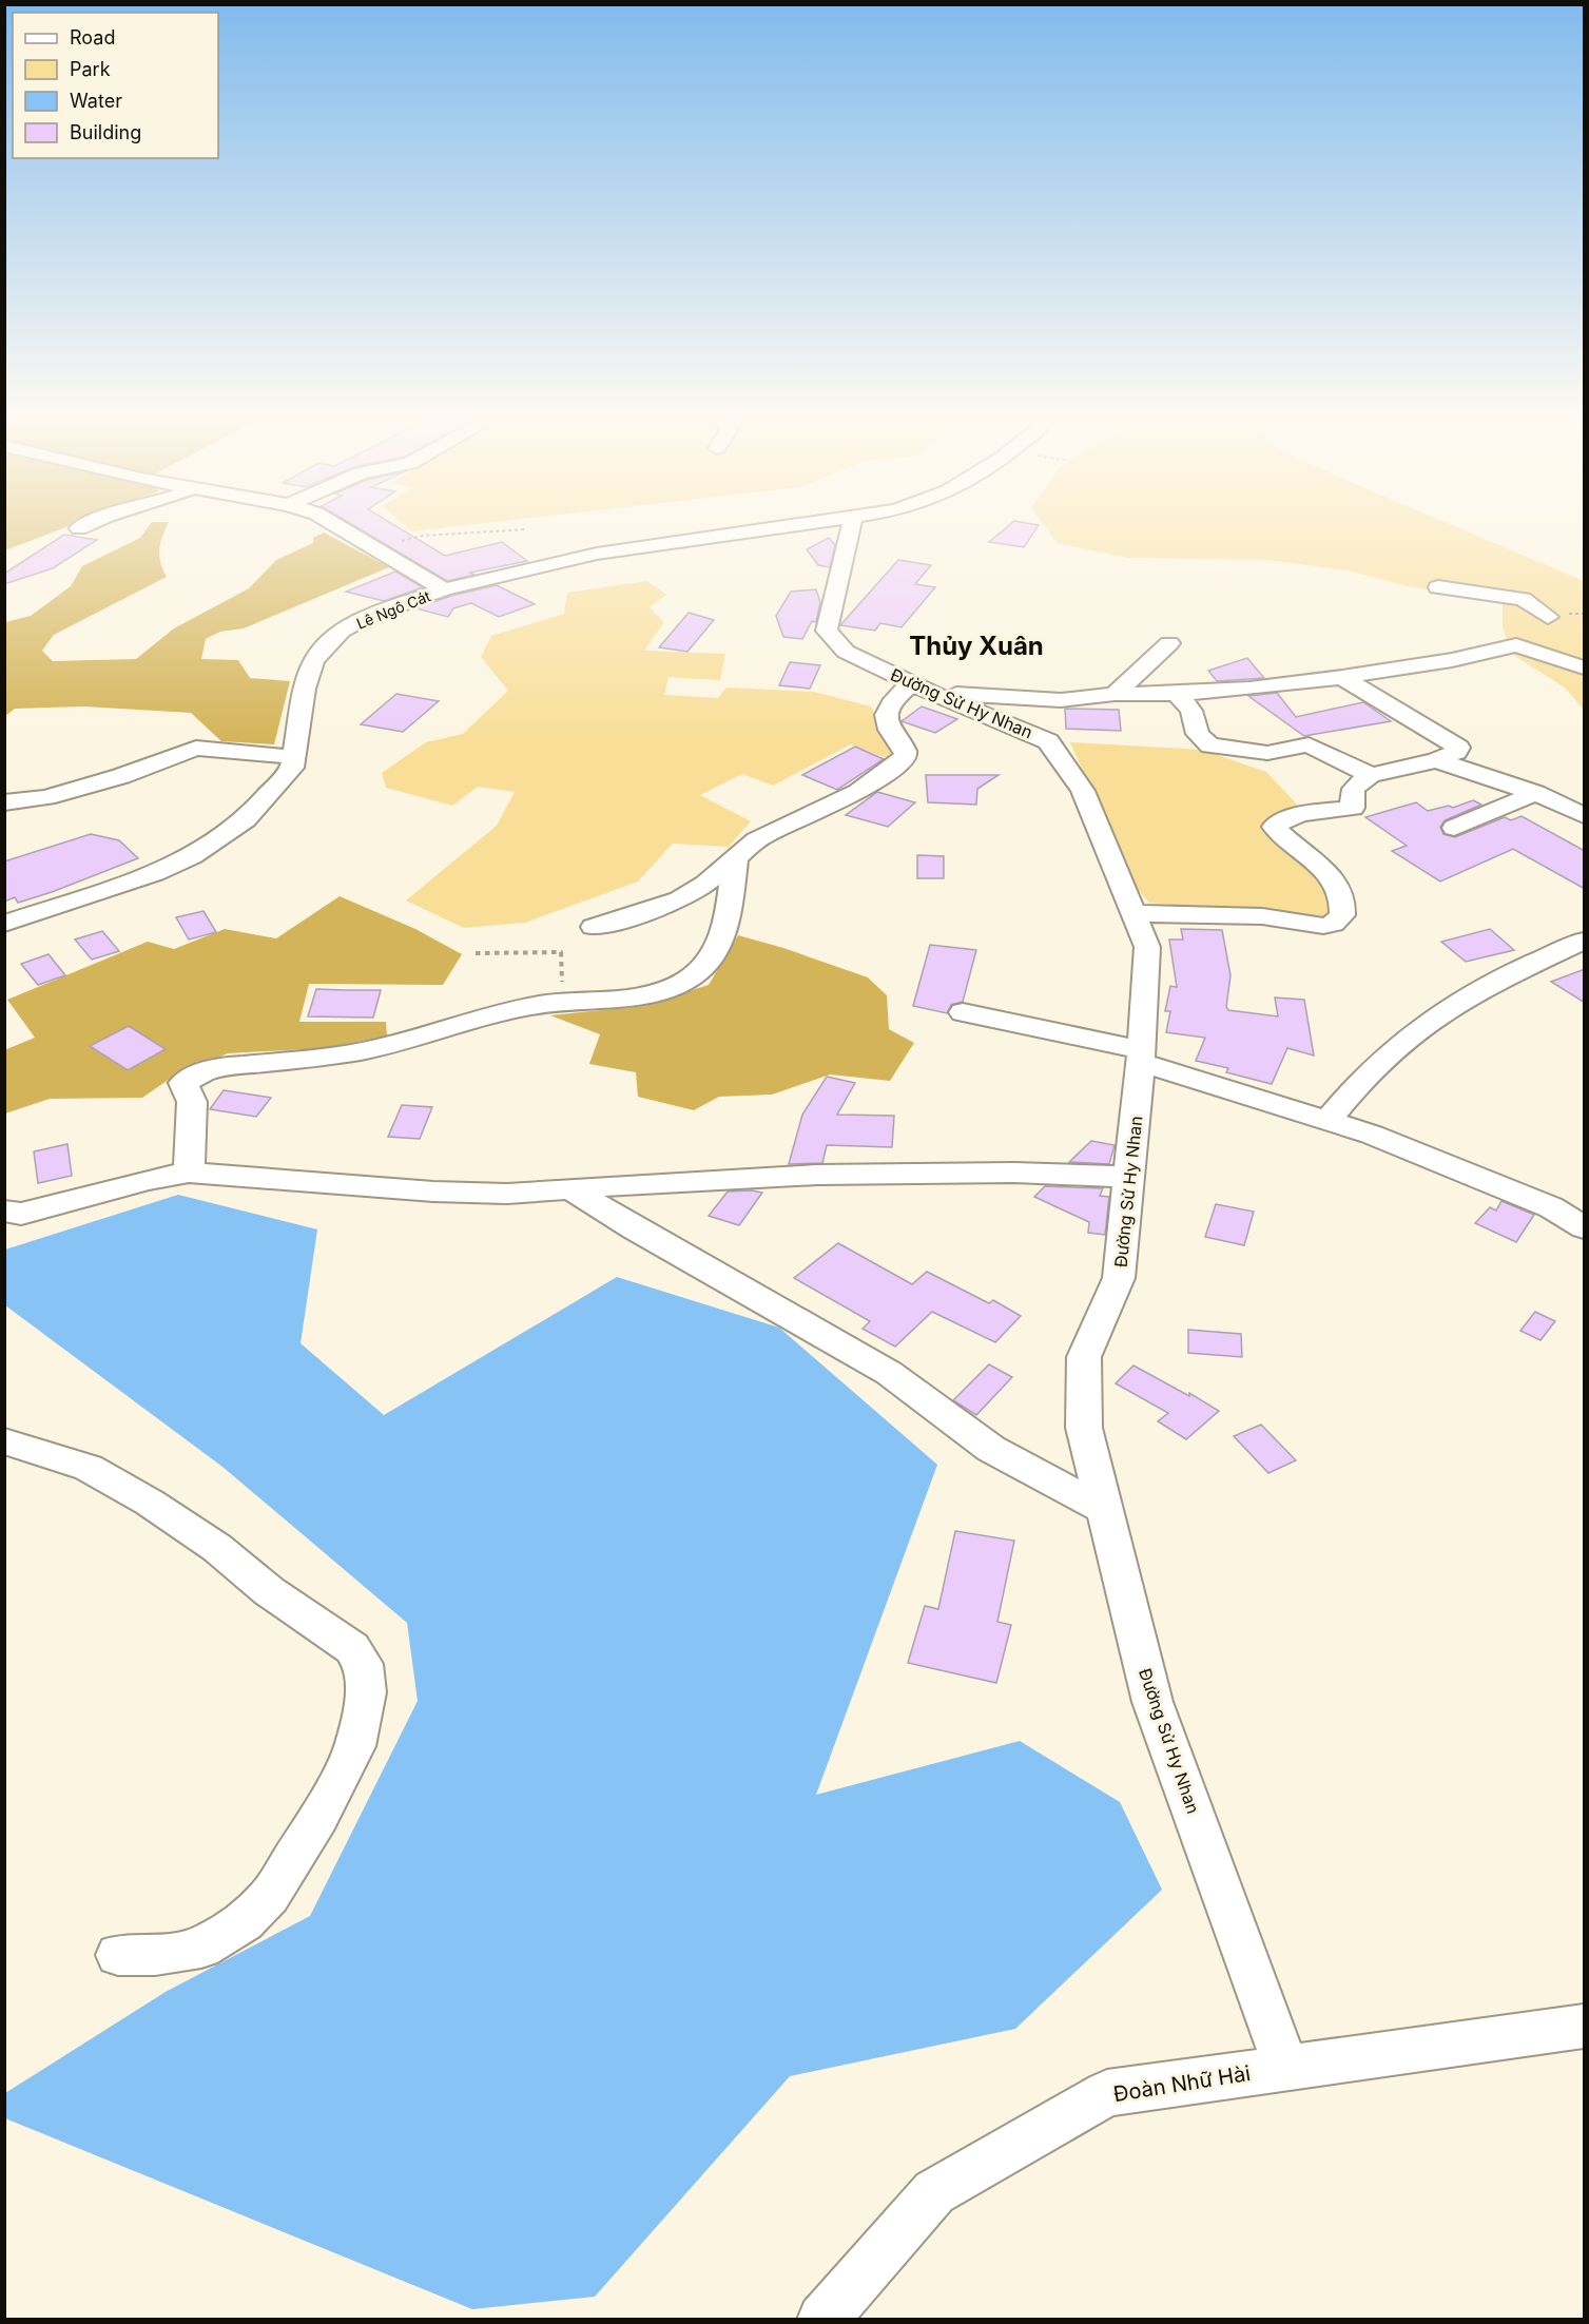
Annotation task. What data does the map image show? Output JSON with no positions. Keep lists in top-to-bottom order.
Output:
{
  "streets": {
    "street": ["Lê Ngô Cát", "Đường Sử Hy Nhan", "Đoàn Nhữ Hài"]
  },
  "crossings": [
    ["Đường Sử Hy Nhan", "Đoàn Nhữ Hài"]
  ],
  "districts": ["Thủy Xuân"],
  "legend": [
    "Road",
    "Park",
    "Water",
    "Building"
  ]
}
